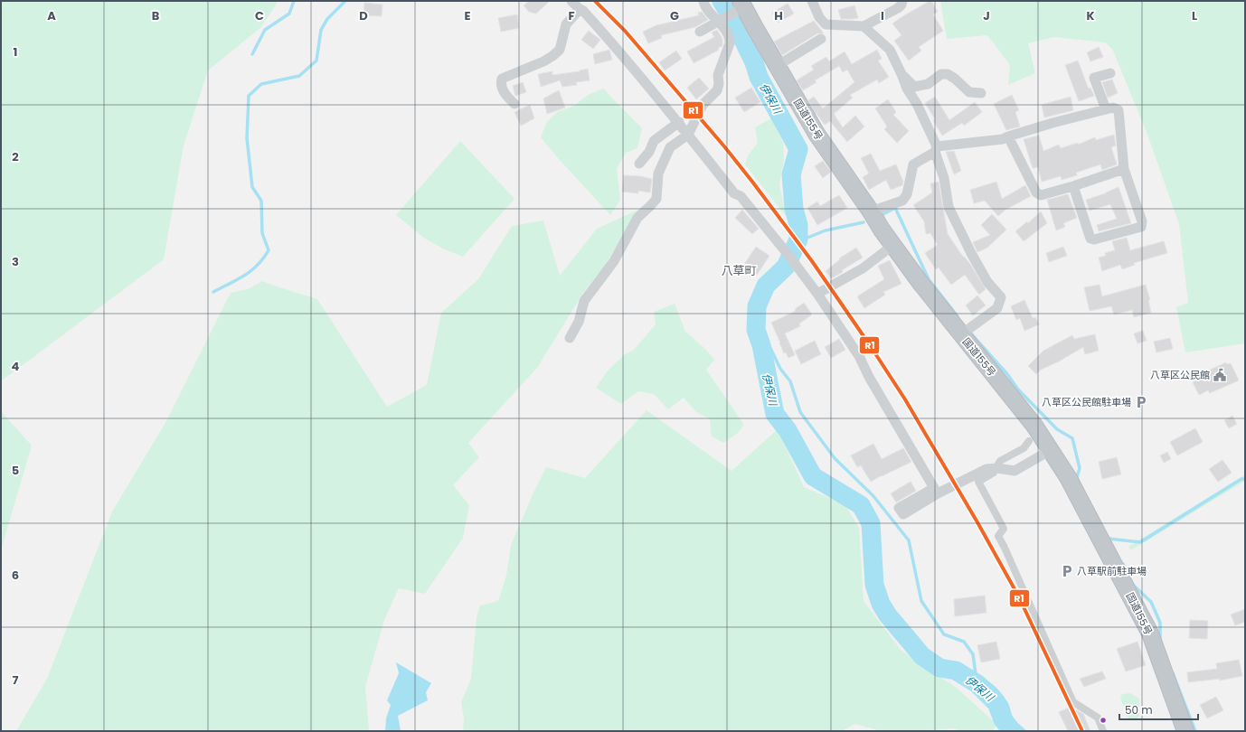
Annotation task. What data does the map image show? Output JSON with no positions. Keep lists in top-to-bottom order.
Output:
{
  "streets": {
    "highway": ["国道155号"]
  },
  "districts": ["八草町"],
  "water": ["伊保川"],
  "places": {
    "public building": ["八草区公民館"],
    "parking": ["八草区公民館駐車場", "八草駅前駐車場"]
  },
  "lines": ["transit line R1"],
  "scale_bar": "50 m",
  "grid": {
    "columns": [
      "A",
      "B",
      "C",
      "D",
      "E",
      "F",
      "G",
      "H",
      "I",
      "J",
      "K",
      "L"
    ],
    "rows": [
      "1",
      "2",
      "3",
      "4",
      "5",
      "6",
      "7"
    ]
  }
}
